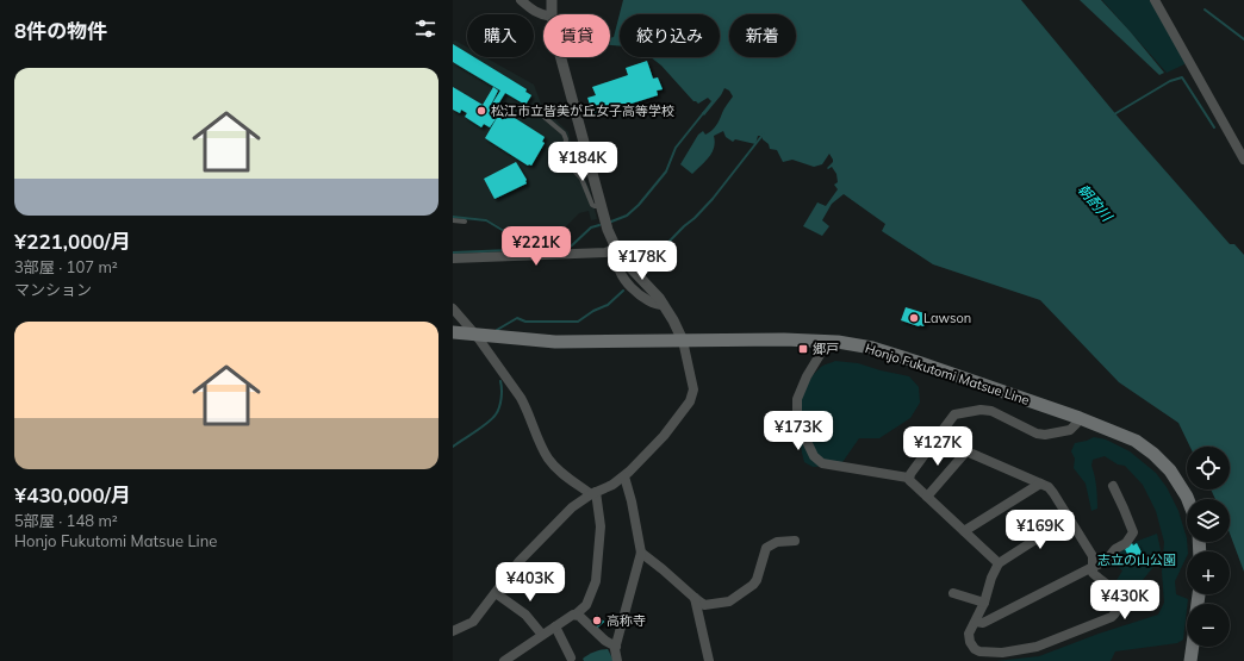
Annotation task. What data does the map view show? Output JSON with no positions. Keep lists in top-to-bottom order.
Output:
{
  "streets": {
    "main road": ["Honjo Fukutomi Matsue Line"]
  },
  "water": ["朝酌川"],
  "parks": ["志立の山公園"],
  "places": {
    "other": ["松江市立皆美が丘女子高等学校", "Lawson", "高称寺"],
    "transit": ["郷戸"]
  },
  "page": {
    "heading": "8件の物件",
    "chip": [
      "購入",
      "賃貸",
      "絞り込み",
      "新着"
    ],
    "list": [
      {
        "name": "¥221,000/月",
        "note": "3部屋 · 107 m² · マンション"
      },
      {
        "name": "¥430,000/月",
        "note": "5部屋 · 148 m² · Honjo Fukutomi Matsue Line"
      }
    ],
    "price": [
      "¥184K",
      "¥221K",
      "¥178K",
      "¥173K",
      "¥127K",
      "¥169K",
      "¥403K",
      "¥430K"
    ],
    "map_buttons": ["+", "−"]
  }
}
